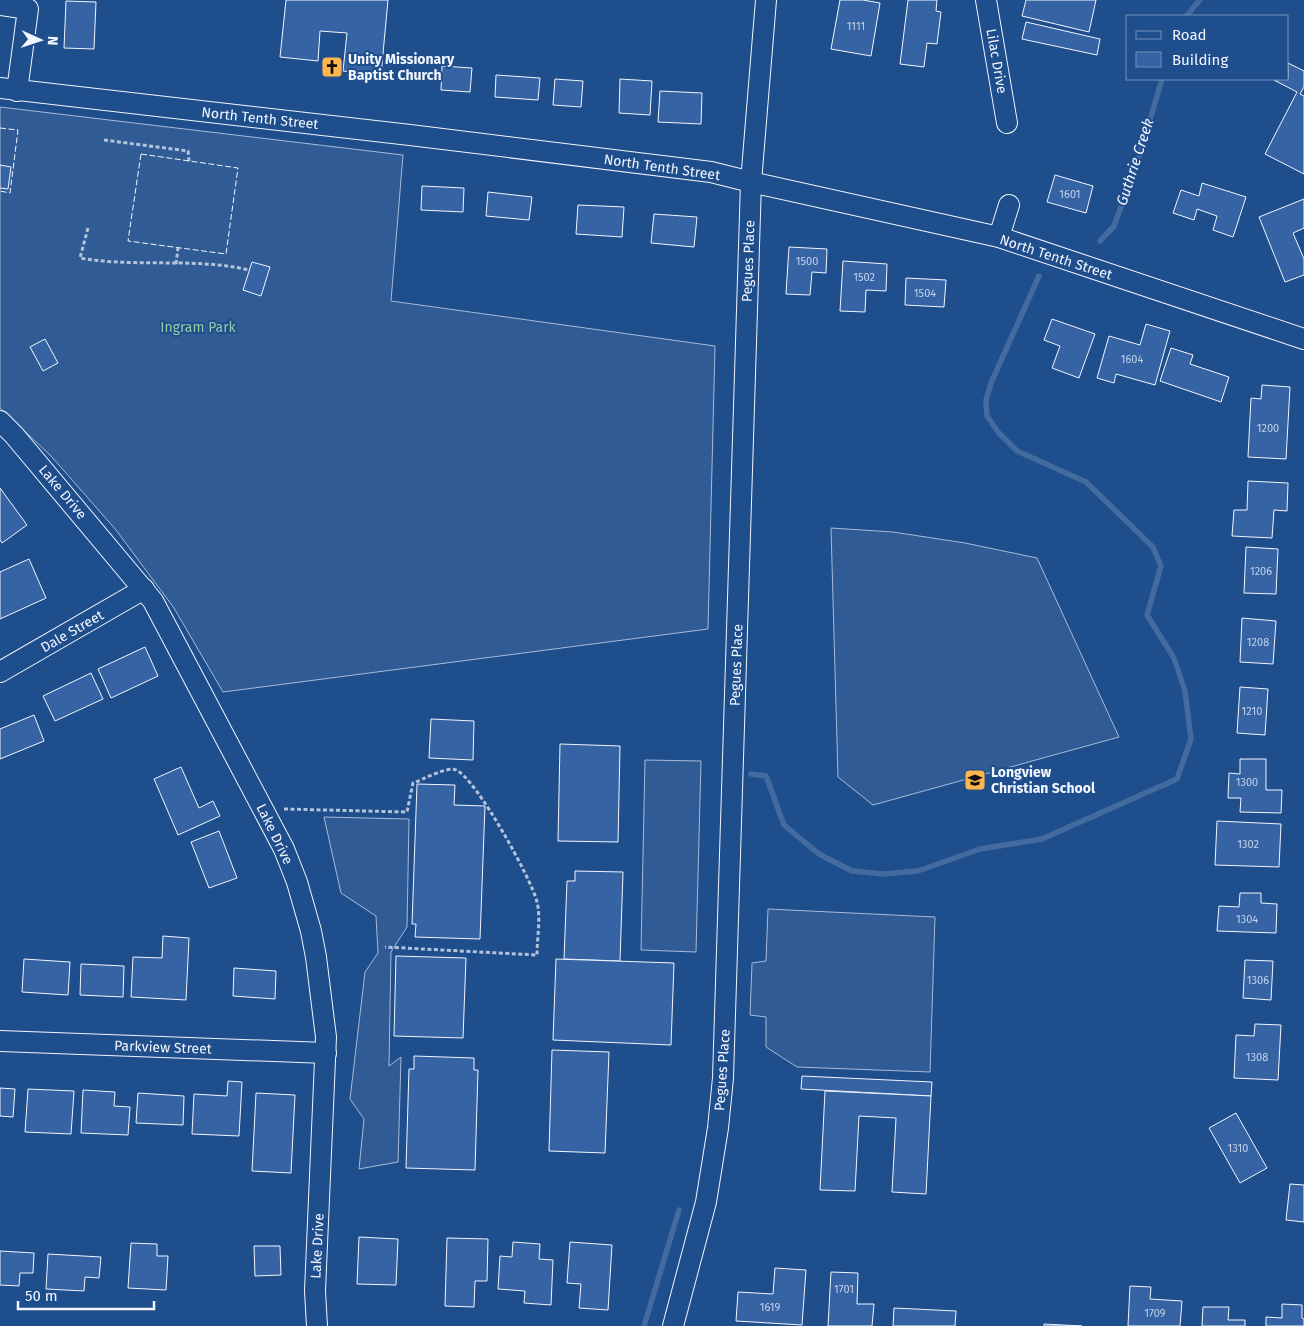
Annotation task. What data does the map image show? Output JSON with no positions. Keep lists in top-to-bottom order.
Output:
{
  "streets": {
    "street": [
      "Lilac Drive",
      "North Tenth Street",
      "Pegues Place",
      "Lake Drive",
      "Dale Street",
      "Parkview Street"
    ]
  },
  "crossings": [
    ["North Tenth Street", "Pegues Place"],
    ["Lake Drive", "Dale Street"],
    ["Lake Drive", "Parkview Street"]
  ],
  "water": ["Guthrie Creek"],
  "parks": ["Ingram Park"],
  "places": {
    "church": ["Unity Missionary Baptist Church"],
    "school or university": ["Longview Christian School"]
  },
  "house_numbers": [
    "1111",
    "1601",
    "1500",
    "1502",
    "1504",
    "1604",
    "1200",
    "1206",
    "1208",
    "1210",
    "1300",
    "1302",
    "1304",
    "1306",
    "1308",
    "1310",
    "1701",
    "1619",
    "1709"
  ],
  "legend": ["Road", "Building"],
  "scale_bar": "50 m",
  "north": "right"
}
